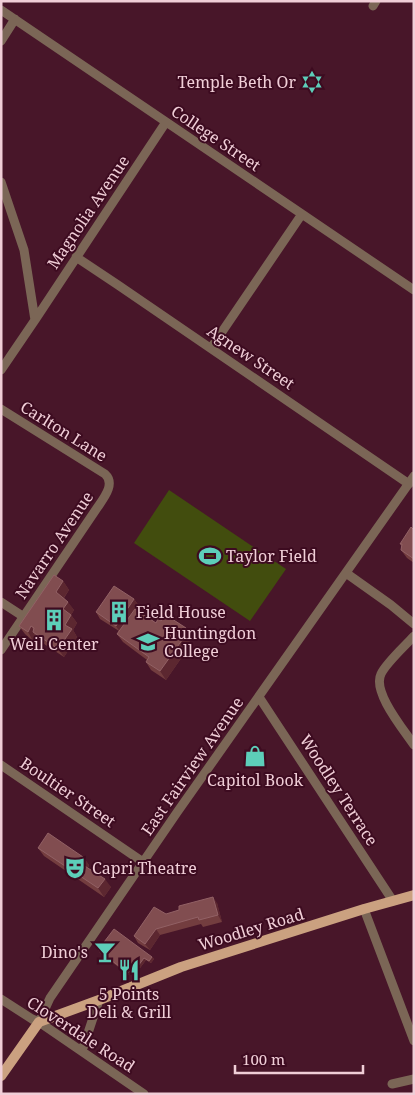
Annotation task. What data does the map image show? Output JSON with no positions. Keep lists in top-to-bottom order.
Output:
{
  "streets": {
    "main road": ["East Fairview Avenue", "Woodley Road"],
    "street": [
      "College Street",
      "Magnolia Avenue",
      "Agnew Street",
      "Carlton Lane",
      "Navarro Avenue",
      "Woodley Terrace",
      "Boultier Street",
      "Cloverdale Road"
    ]
  },
  "crossings": [
    ["College Street", "Magnolia Avenue"],
    ["Magnolia Avenue", "Agnew Street"],
    ["Agnew Street", "East Fairview Avenue"],
    ["Carlton Lane", "Navarro Avenue"],
    ["East Fairview Avenue", "Woodley Terrace"],
    ["East Fairview Avenue", "Boultier Street"],
    ["East Fairview Avenue", "Woodley Road"],
    ["East Fairview Avenue", "Cloverdale Road"],
    ["Woodley Terrace", "Woodley Road"],
    ["Woodley Road", "Cloverdale Road"]
  ],
  "places": {
    "synagogue": ["Temple Beth Or"],
    "sports": ["Taylor Field"],
    "building": ["Field House", "Weil Center"],
    "school or university": ["Huntingdon College"],
    "shop": ["Capitol Book"],
    "theatre": ["Capri Theatre"],
    "bar": ["Dino's"],
    "restaurant": ["5 Points Deli & Grill"]
  },
  "scale_bar": "100 m"
}
